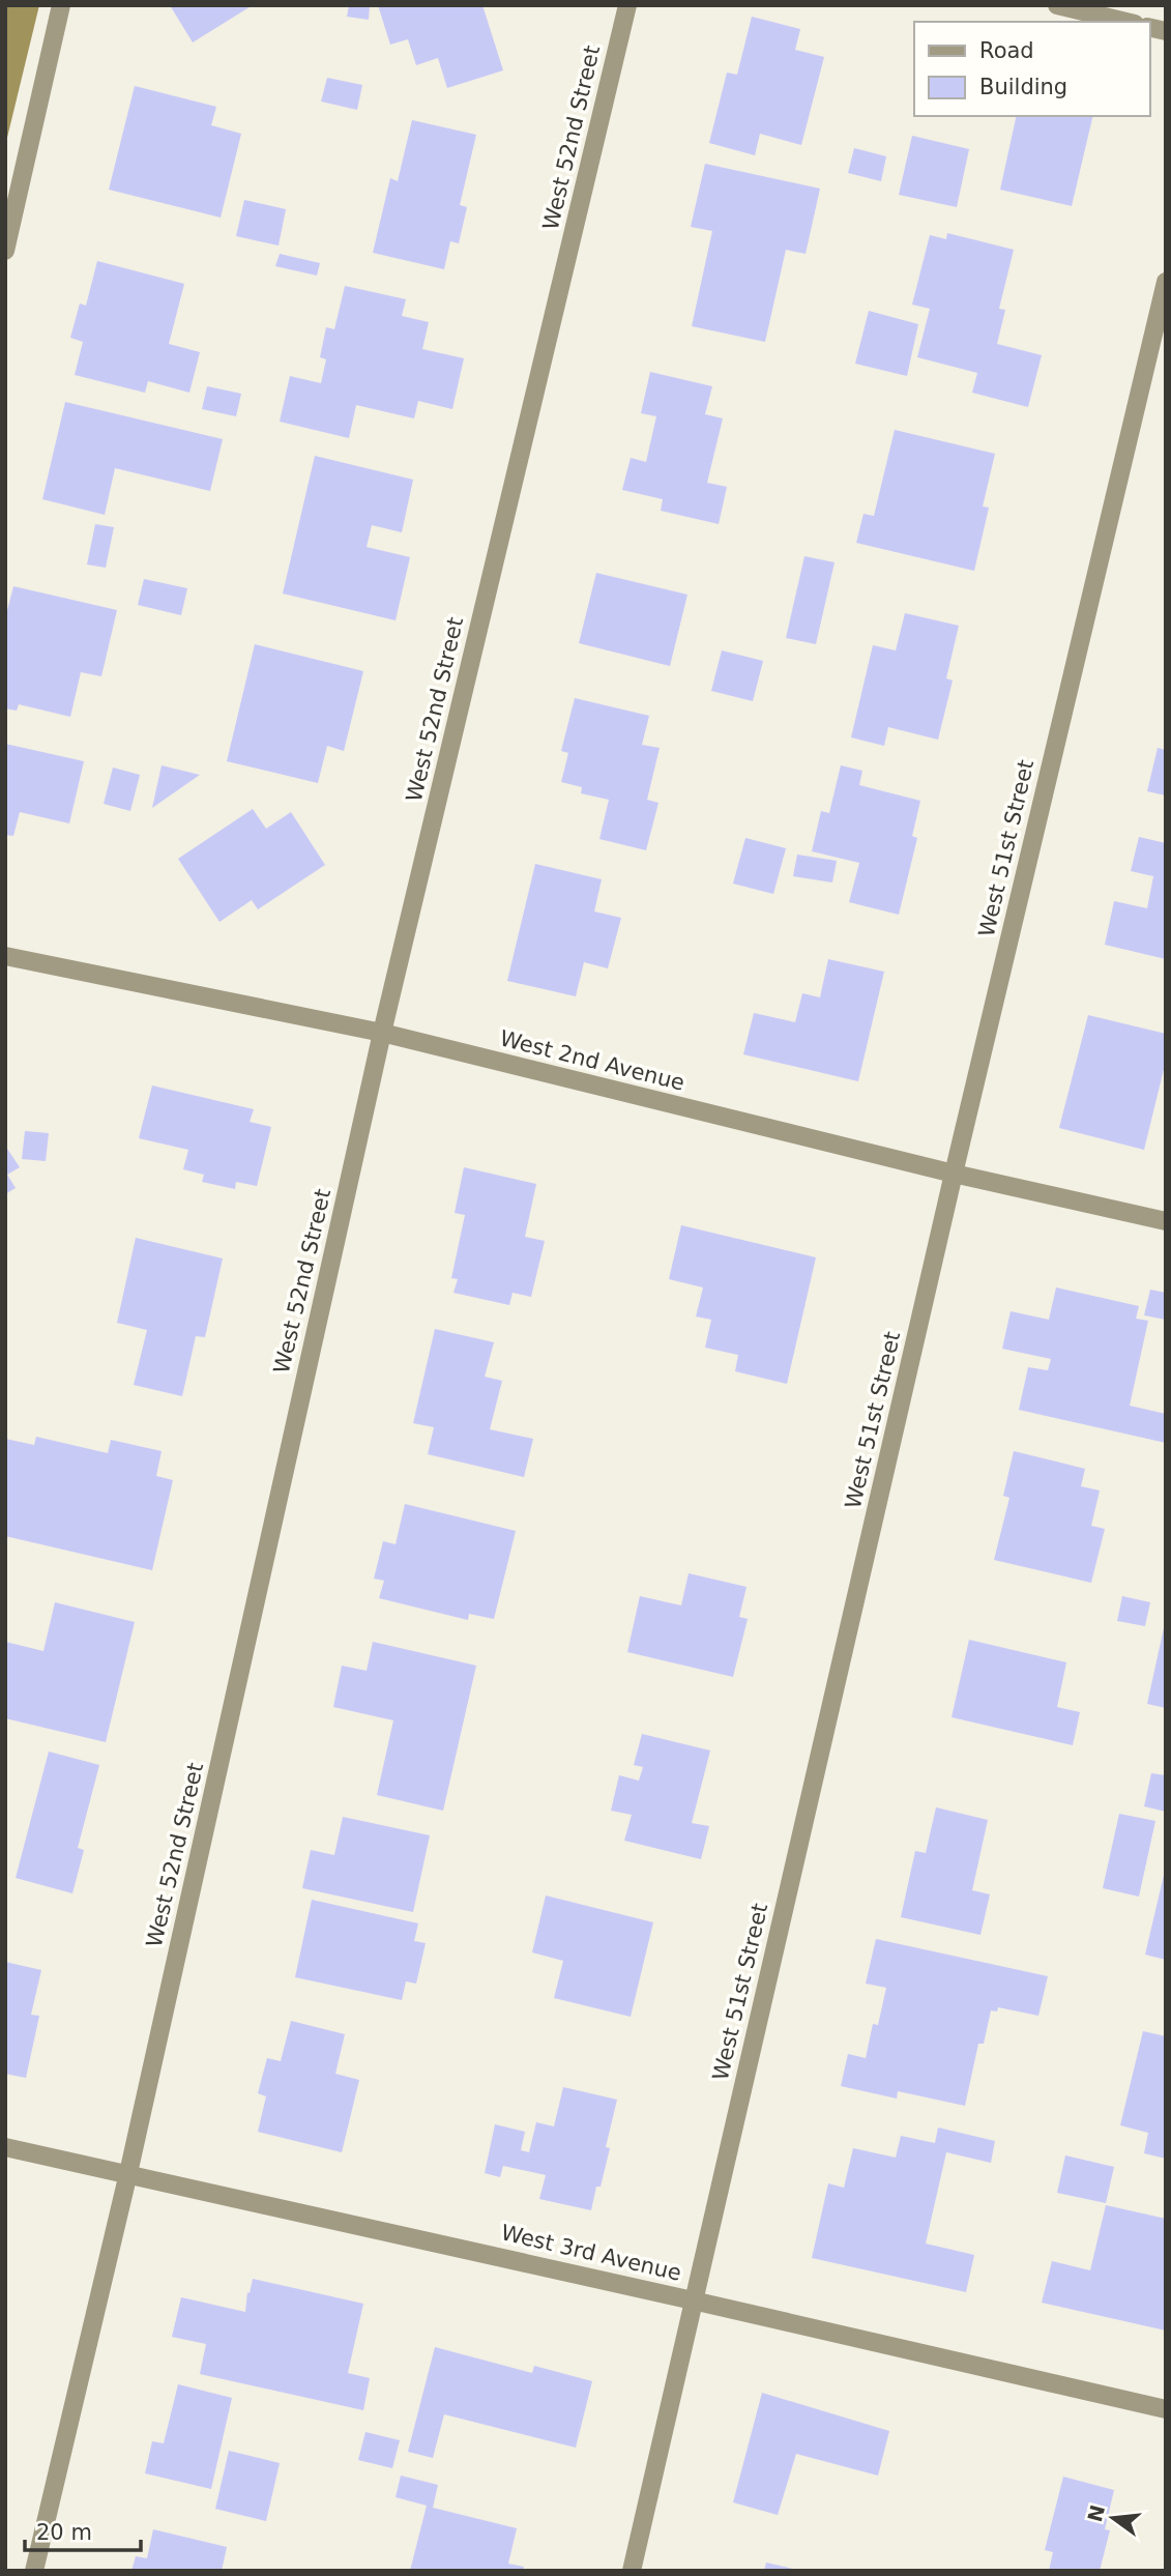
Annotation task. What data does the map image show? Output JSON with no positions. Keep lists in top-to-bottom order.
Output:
{
  "streets": {
    "street": [
      "West 52nd Street",
      "West 51st Street",
      "West 2nd Avenue",
      "West 3rd Avenue"
    ]
  },
  "crossings": [
    ["West 52nd Street", "West 2nd Avenue"],
    ["West 52nd Street", "West 3rd Avenue"],
    ["West 51st Street", "West 2nd Avenue"],
    ["West 51st Street", "West 3rd Avenue"]
  ],
  "legend": ["Road", "Building"],
  "scale_bar": "20 m",
  "north": "left"
}
